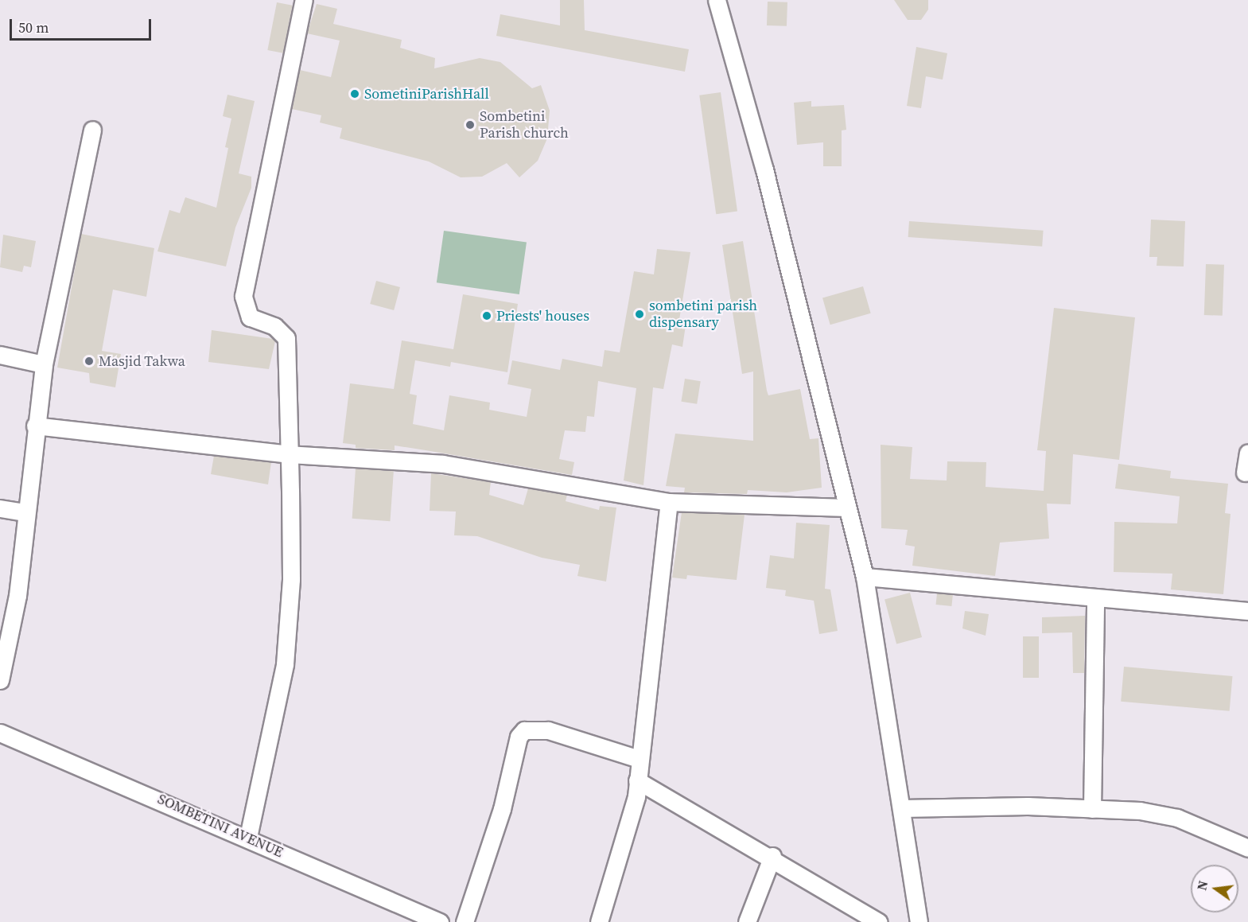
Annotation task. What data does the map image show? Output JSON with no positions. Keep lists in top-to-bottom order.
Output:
{
  "streets": {
    "street": ["SOMBETINI AVENUE"]
  },
  "places": [
    "SometiniParishHall",
    "Sombetini Parish church",
    "sombetini parish dispensary",
    "Priests' houses",
    "Masjid Takwa"
  ],
  "scale_bar": "50 m",
  "north": "left"
}
